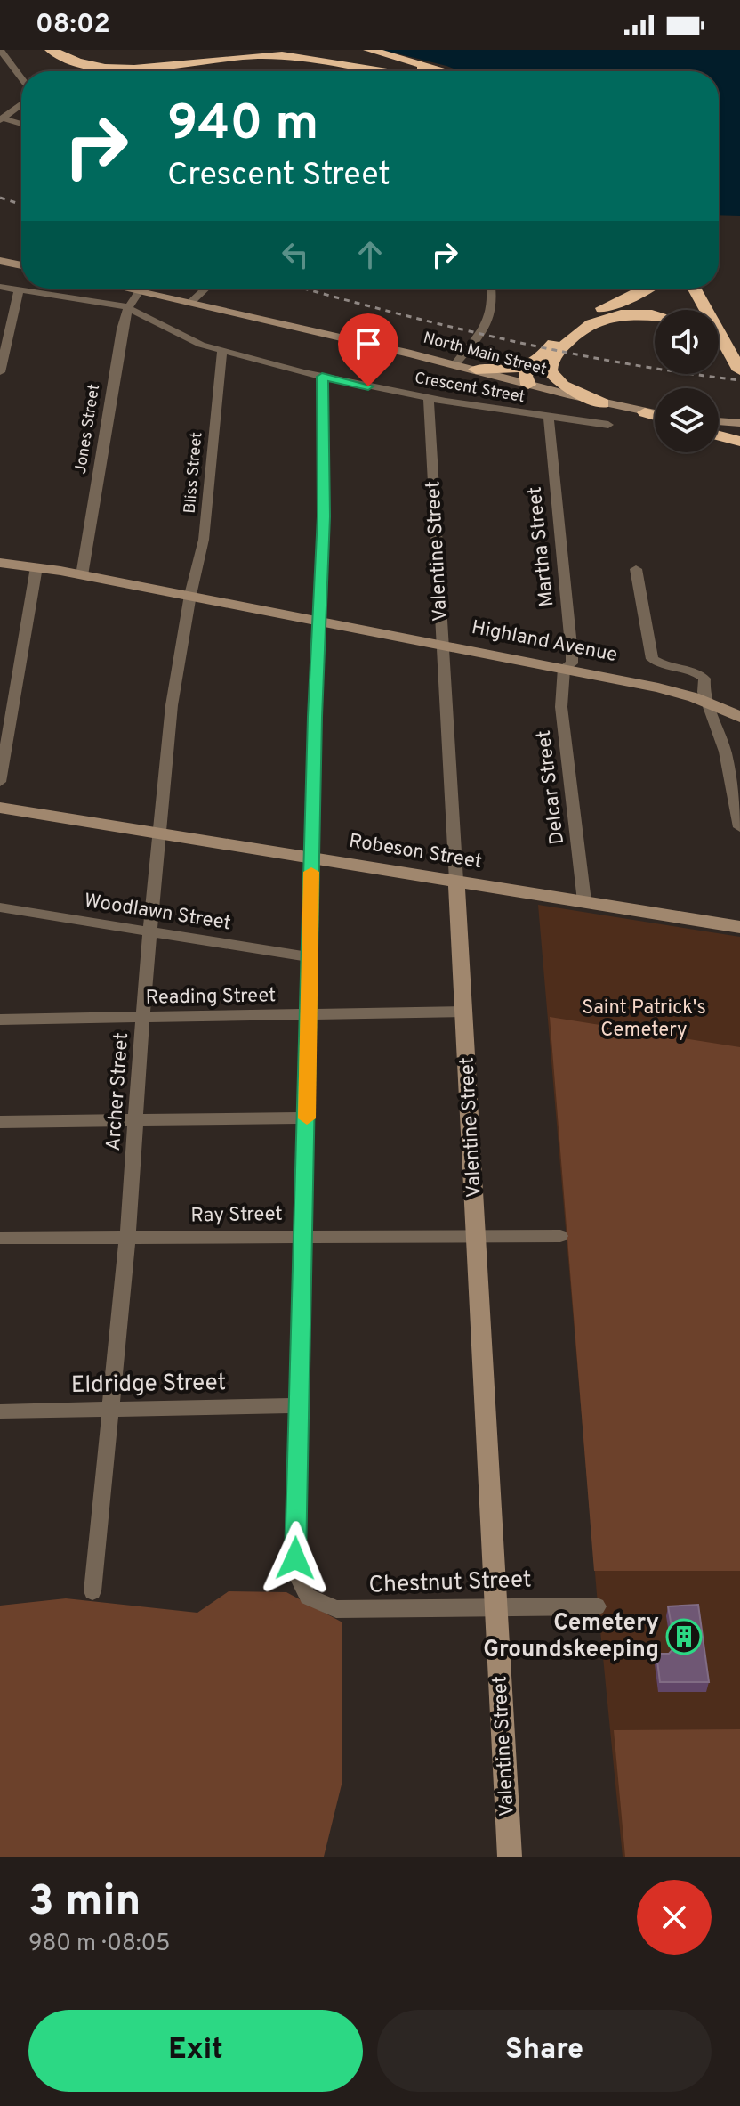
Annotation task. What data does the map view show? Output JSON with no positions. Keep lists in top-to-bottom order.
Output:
{
  "streets": {
    "street": [
      "North Main Street",
      "Crescent Street",
      "Jones Street",
      "Bliss Street",
      "Martha Street",
      "Valentine Street",
      "Highland Avenue",
      "Delcar Street",
      "Robeson Street",
      "Woodlawn Street",
      "Reading Street",
      "Archer Street",
      "Ray Street",
      "Eldridge Street",
      "Chestnut Street"
    ]
  },
  "crossings": [
    ["North Main Street", "Jones Street"],
    ["Crescent Street", "Jones Street"],
    ["Crescent Street", "Bliss Street"],
    ["Crescent Street", "Martha Street"],
    ["Crescent Street", "Valentine Street"],
    ["Jones Street", "Highland Avenue"],
    ["Bliss Street", "Highland Avenue"],
    ["Bliss Street", "Archer Street"],
    ["Martha Street", "Highland Avenue"],
    ["Martha Street", "Delcar Street"],
    ["Valentine Street", "Highland Avenue"],
    ["Valentine Street", "Robeson Street"],
    ["Valentine Street", "Reading Street"],
    ["Valentine Street", "Ray Street"],
    ["Valentine Street", "Chestnut Street"],
    ["Highland Avenue", "Delcar Street"],
    ["Highland Avenue", "Archer Street"],
    ["Delcar Street", "Robeson Street"],
    ["Robeson Street", "Archer Street"],
    ["Woodlawn Street", "Archer Street"],
    ["Reading Street", "Archer Street"],
    ["Archer Street", "Ray Street"],
    ["Archer Street", "Eldridge Street"],
    ["Eldridge Street", "Chestnut Street"]
  ],
  "parks": ["Saint Patrick's Cemetery"],
  "places": {
    "building": ["Cemetery Groundskeeping"]
  },
  "page": {
    "status": "08:02",
    "turn": ["940 m", "Crescent Street"],
    "heading": ["3 min", "980 m · 08:05"],
    "buttons": ["Exit", "Share"]
  }
}
